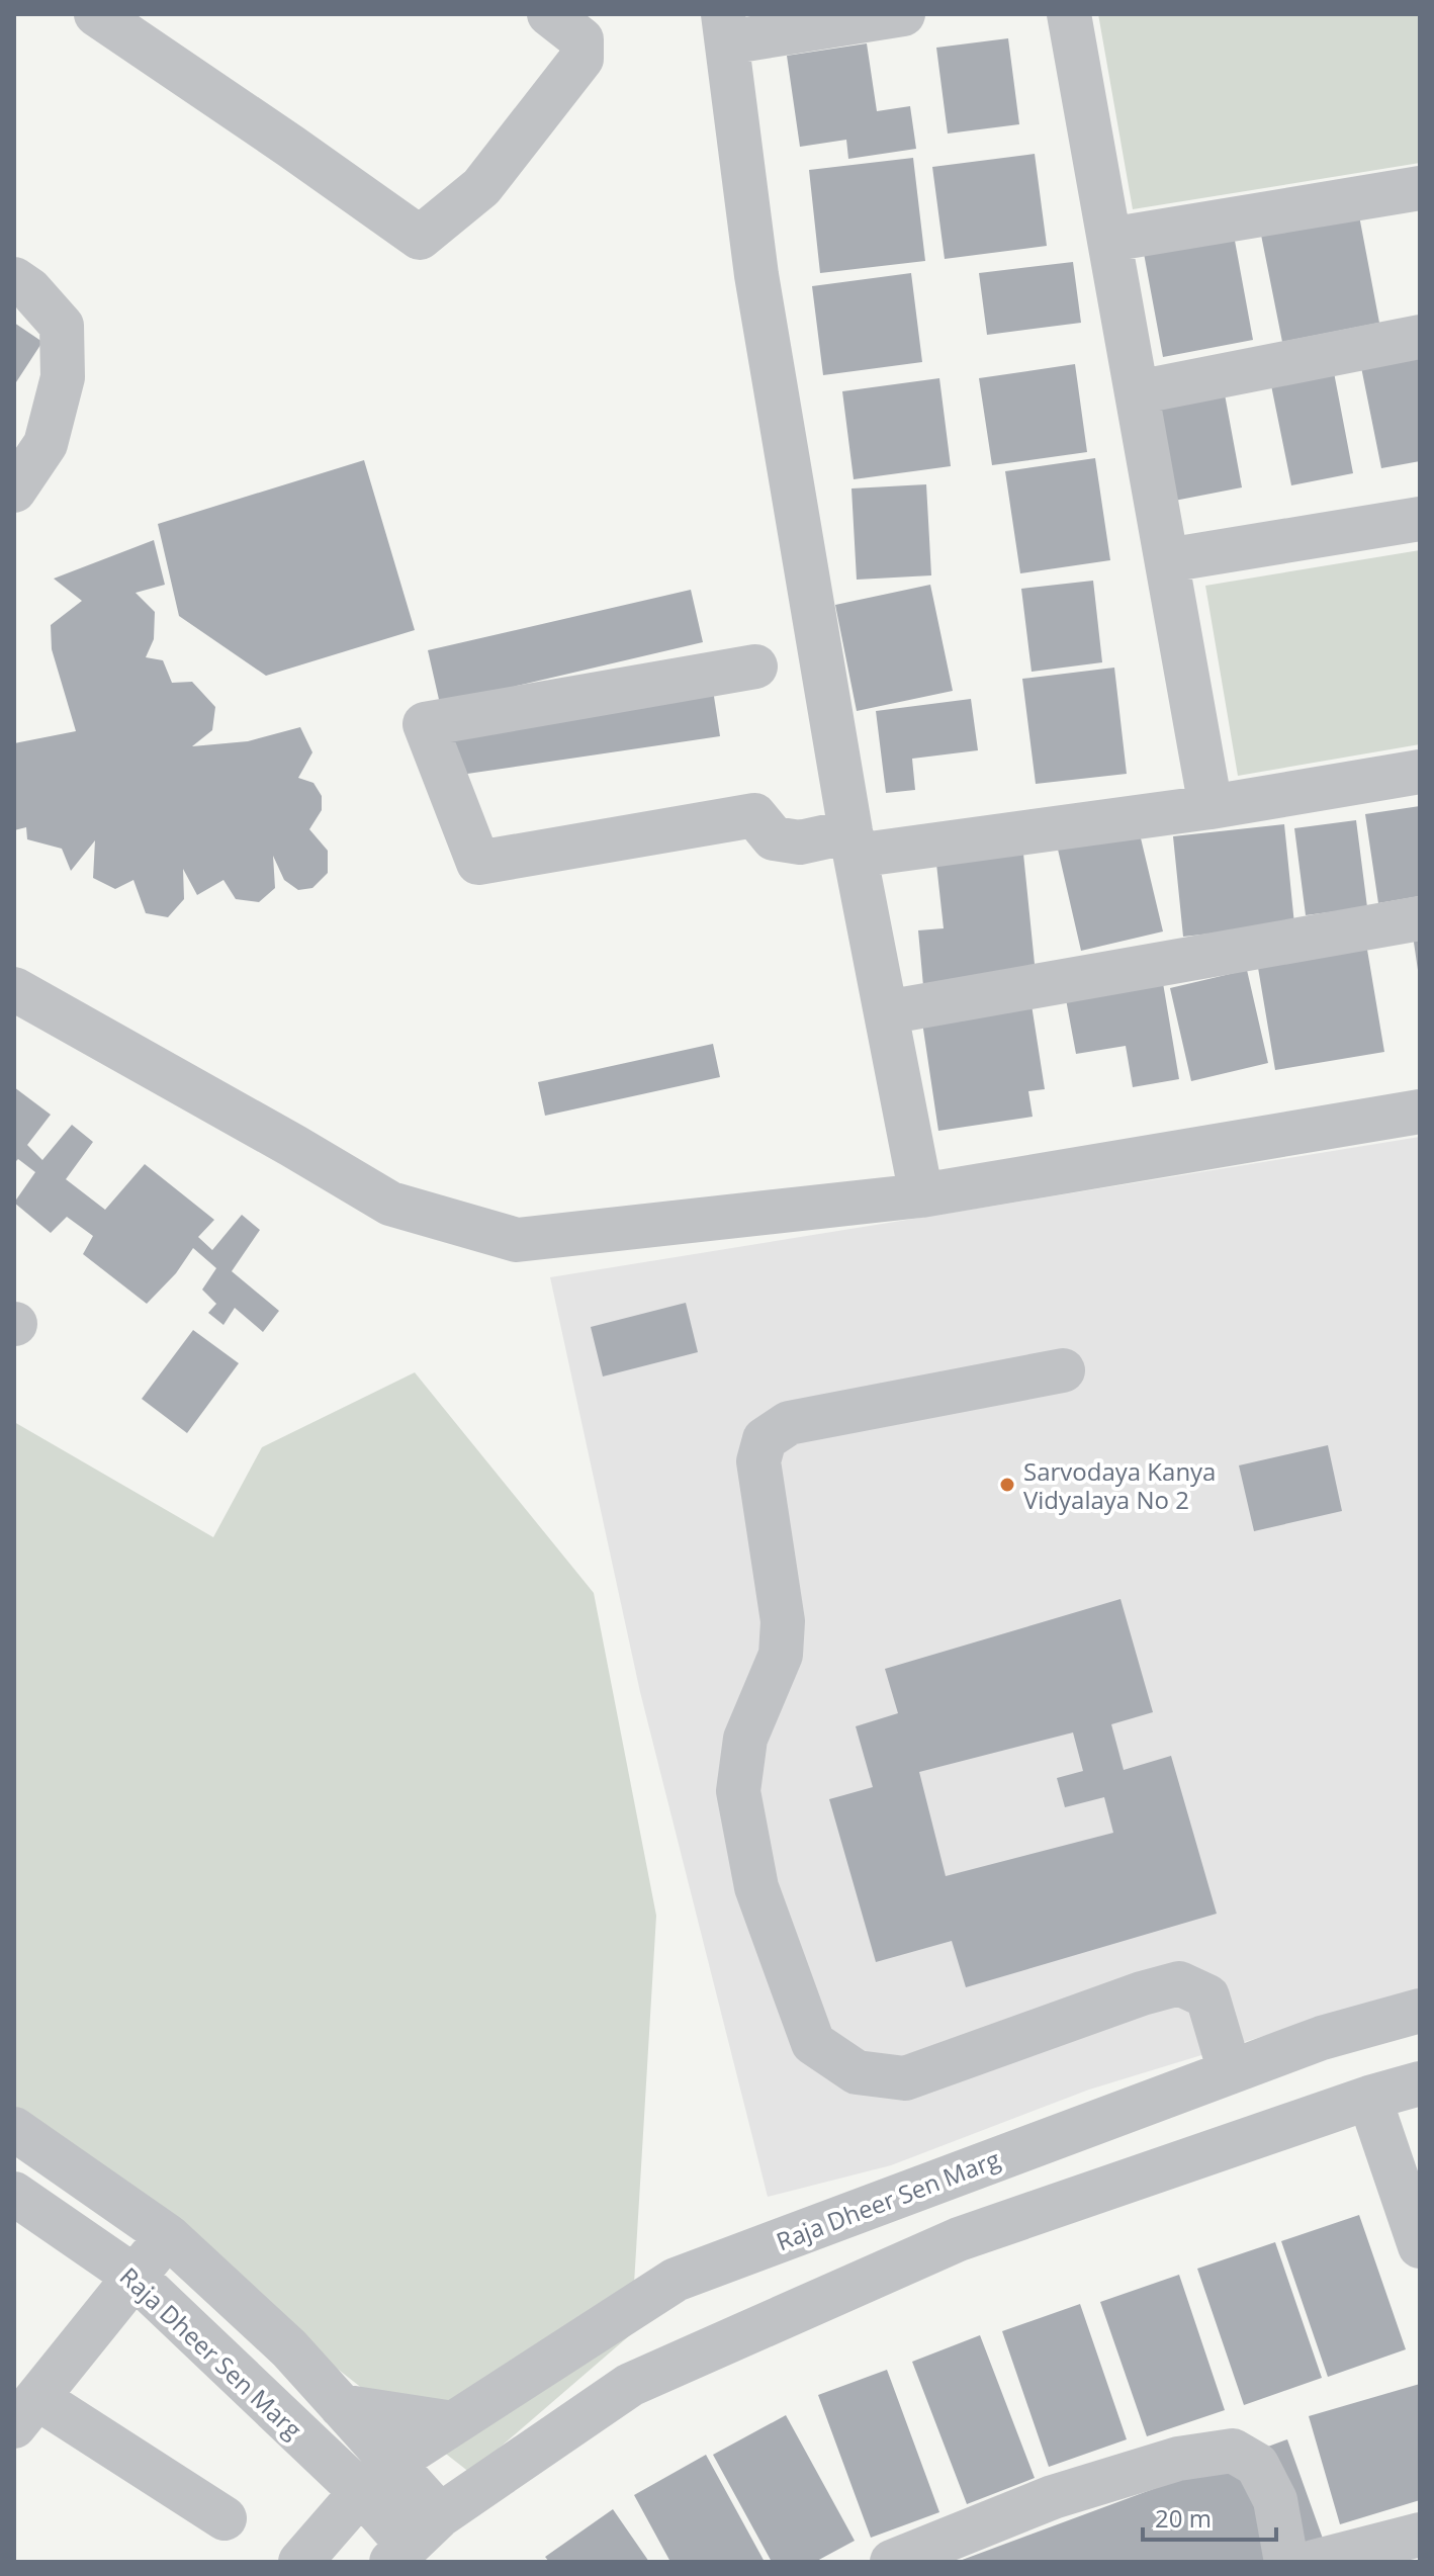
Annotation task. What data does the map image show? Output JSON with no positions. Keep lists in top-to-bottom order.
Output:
{
  "streets": {
    "street": ["Raja Dheer Sen Marg"]
  },
  "places": ["Sarvodaya Kanya Vidyalaya No 2"],
  "scale_bar": "20 m"
}
